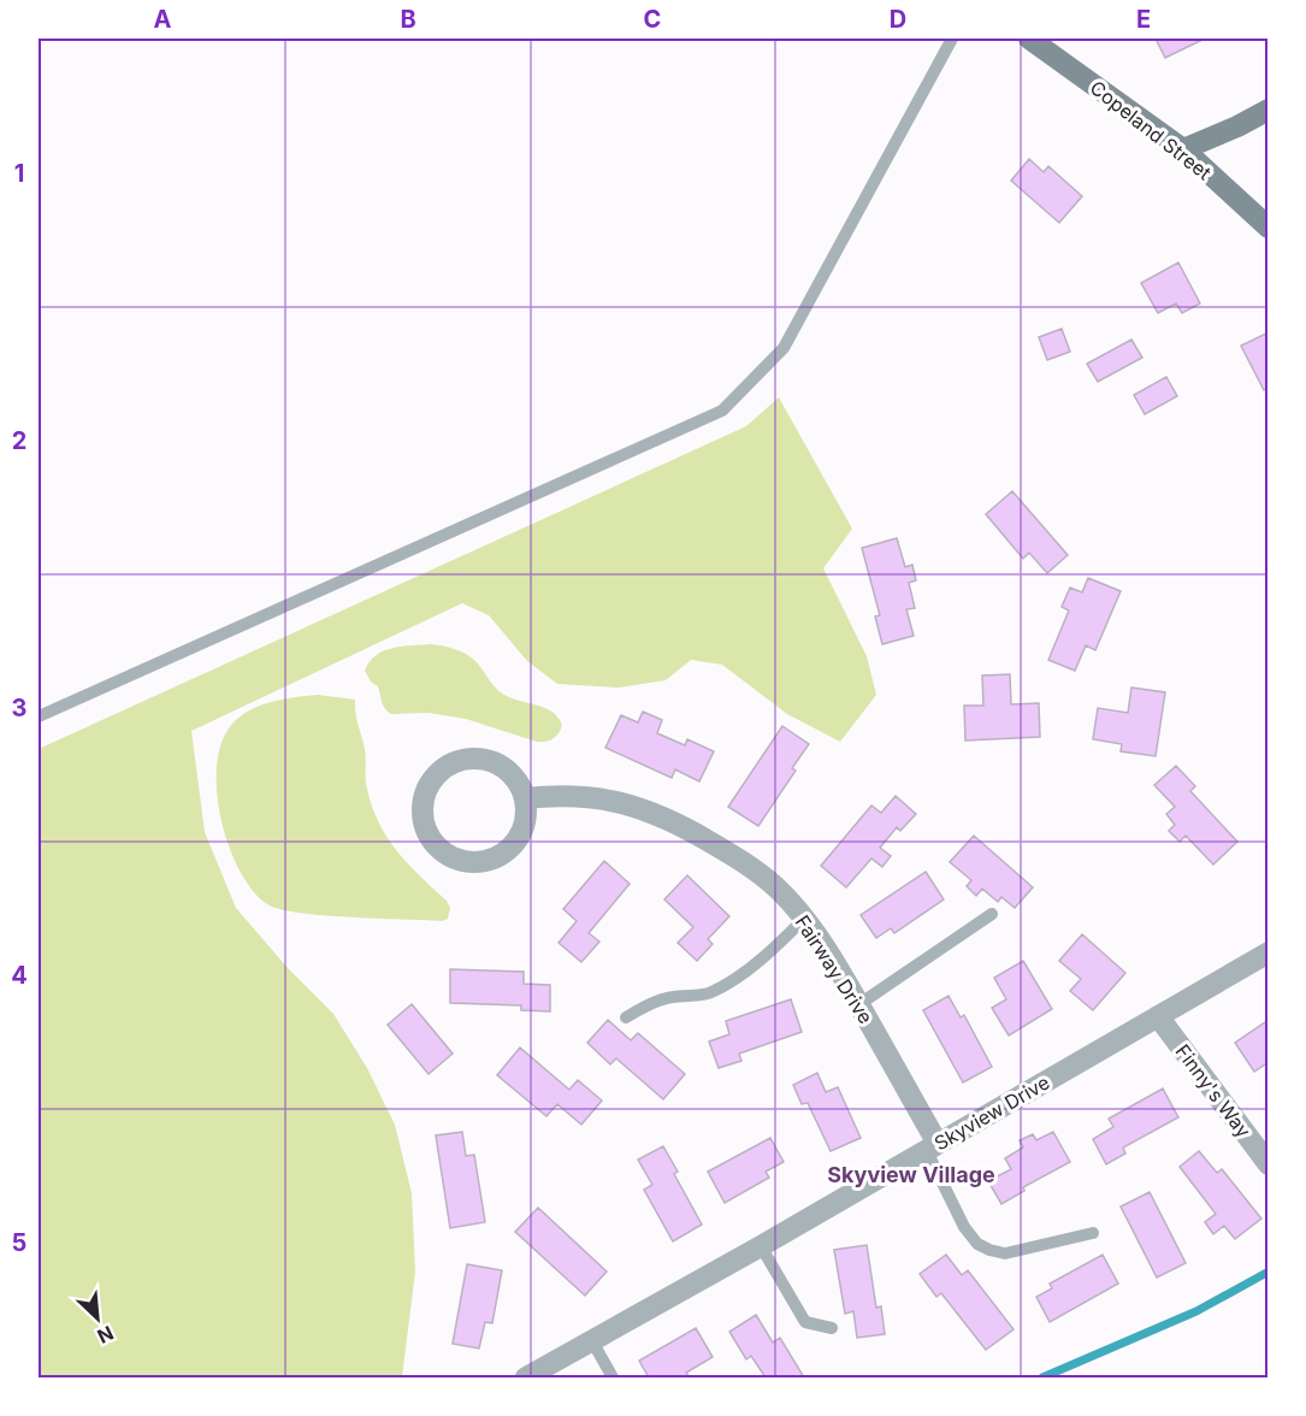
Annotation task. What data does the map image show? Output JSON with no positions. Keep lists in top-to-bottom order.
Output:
{
  "streets": {
    "street": [
      "Copeland Street",
      "Fairway Drive",
      "Finny's Way",
      "Skyview Drive"
    ]
  },
  "crossings": [
    ["Fairway Drive", "Skyview Drive"],
    ["Finny's Way", "Skyview Drive"]
  ],
  "districts": ["Skyview Village"],
  "north": "bottom right",
  "grid": {
    "columns": [
      "A",
      "B",
      "C",
      "D",
      "E"
    ],
    "rows": [
      "1",
      "2",
      "3",
      "4",
      "5"
    ]
  }
}
